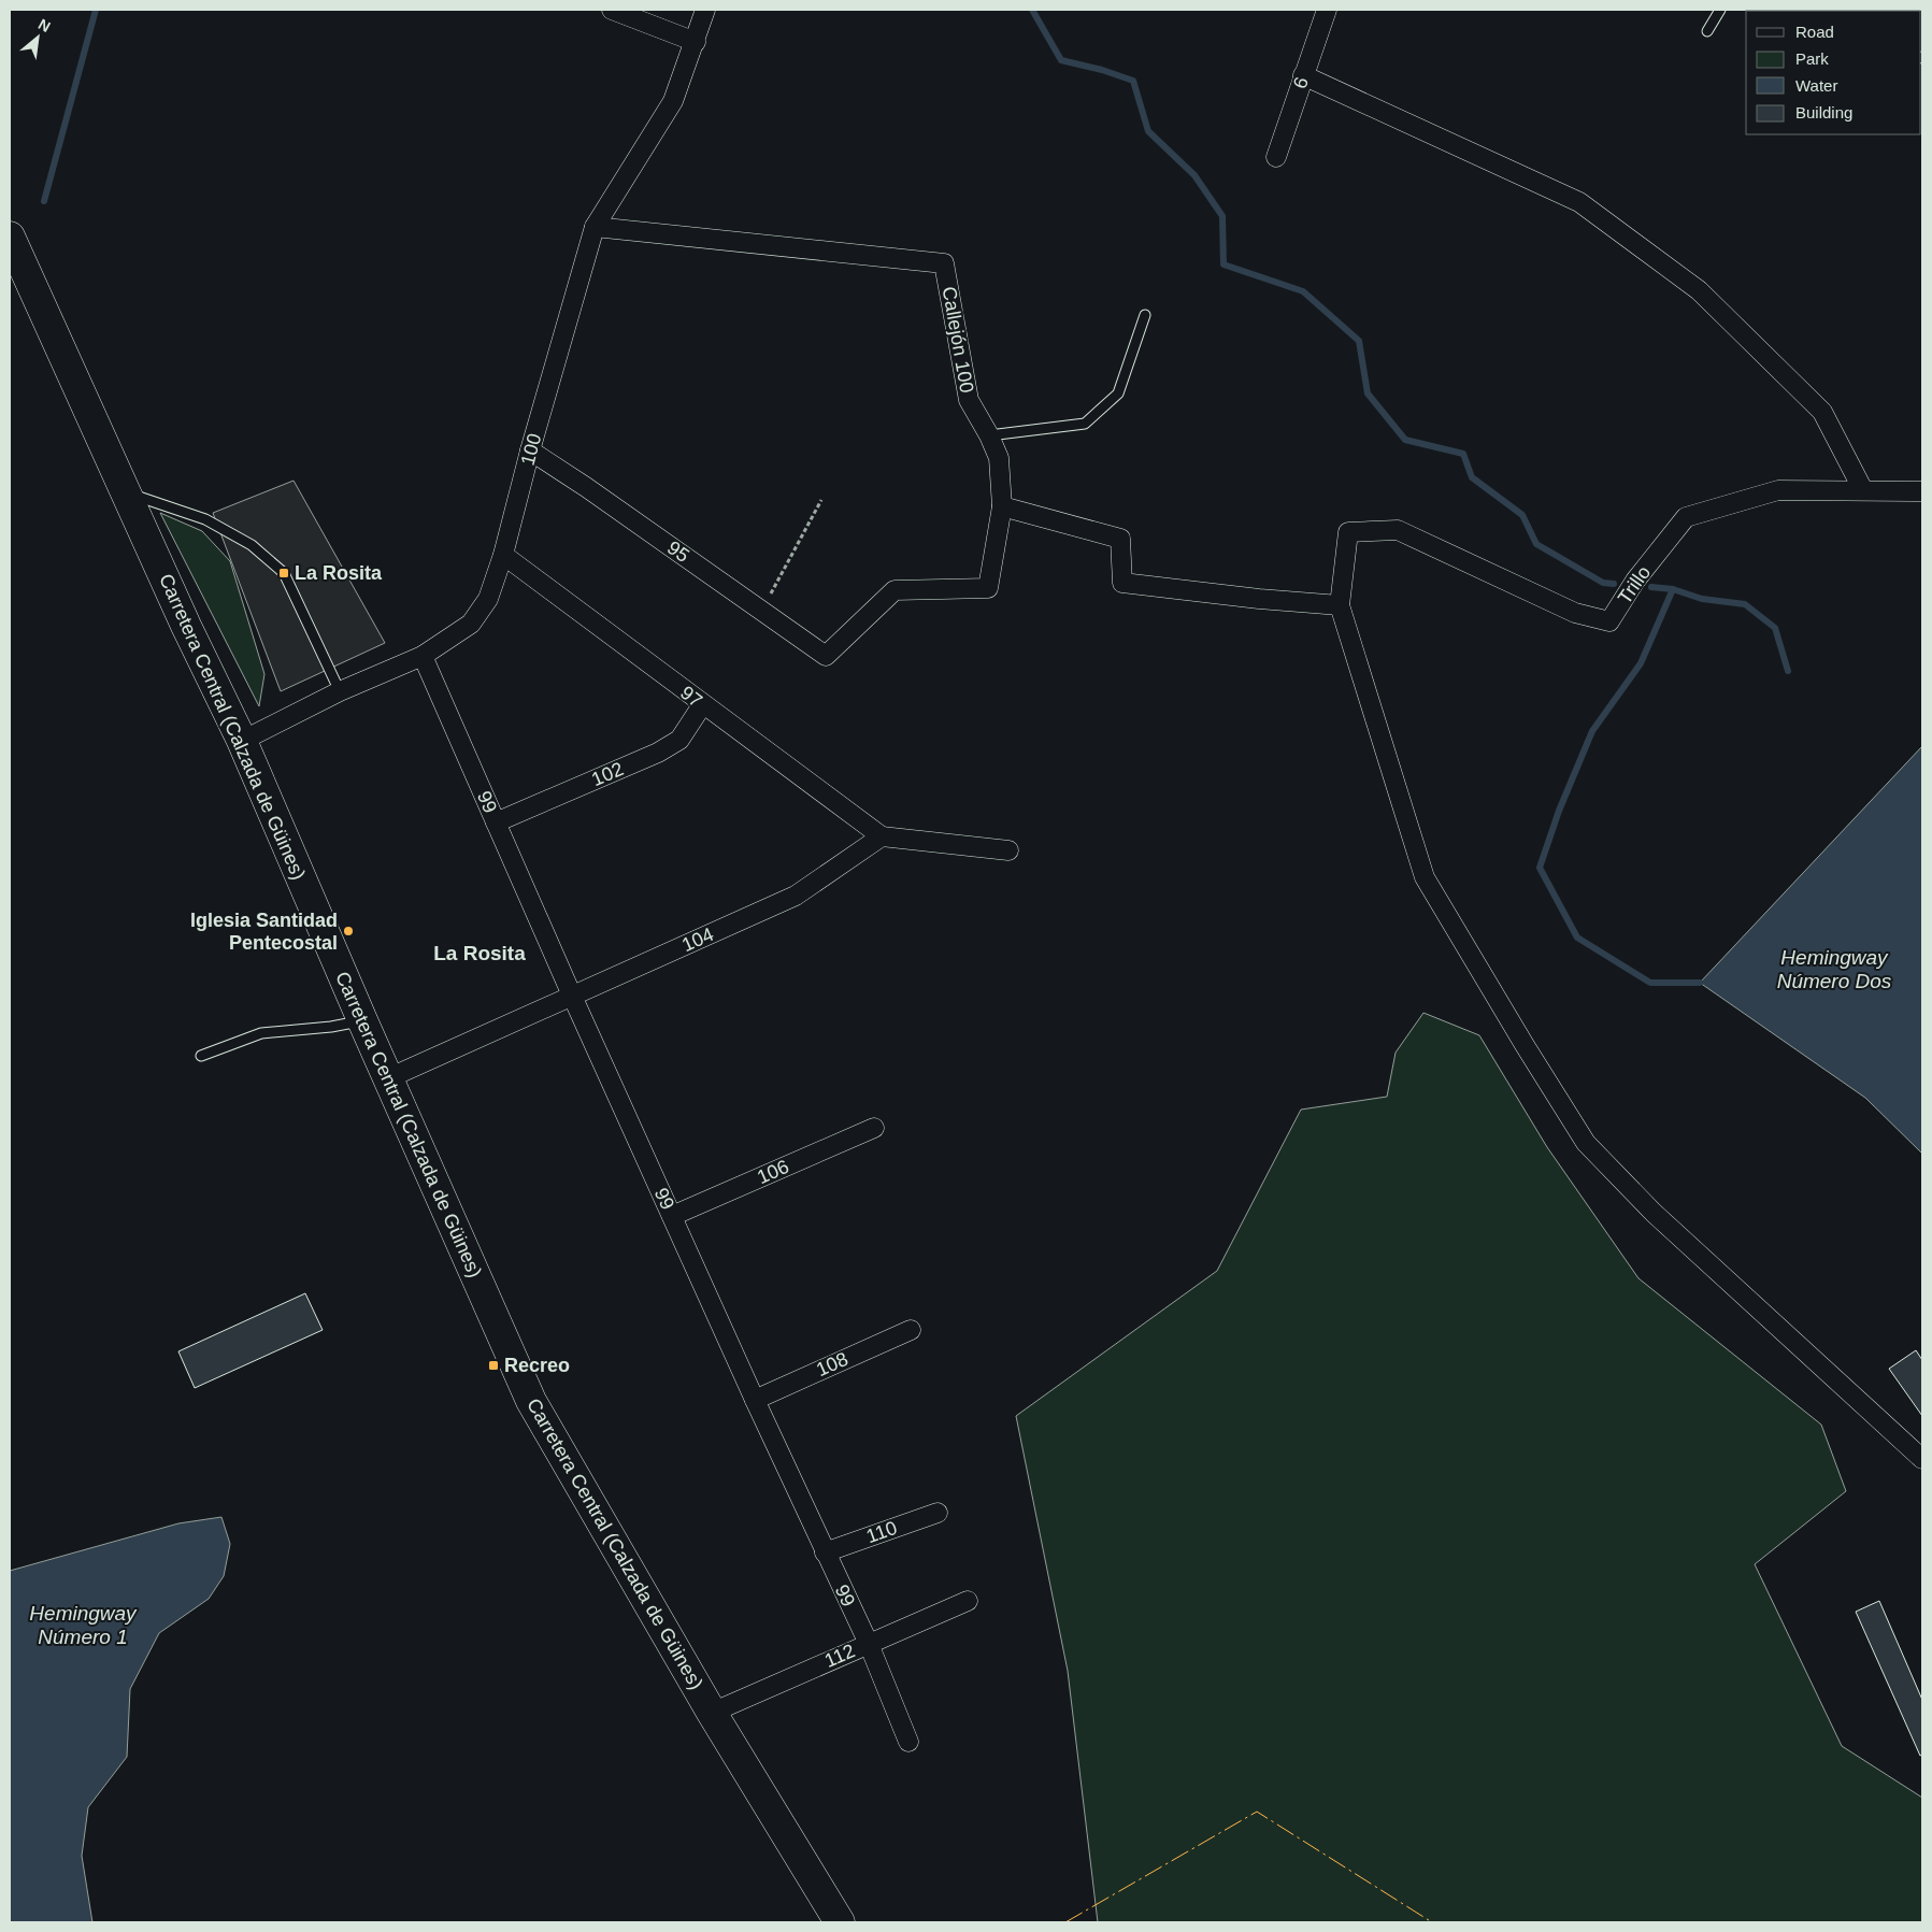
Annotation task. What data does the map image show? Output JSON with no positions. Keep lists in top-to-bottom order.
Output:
{
  "streets": {
    "main road": ["Carretera Central (Calzada de Güines)"],
    "street": [
      "6",
      "Callejón 100",
      "100",
      "95",
      "Trillo",
      "97",
      "102",
      "99",
      "104",
      "106",
      "108",
      "110",
      "112"
    ]
  },
  "crossings": [
    ["Callejón 100", "100"],
    ["Callejón 100", "95"],
    ["100", "95"],
    ["100", "97"],
    ["100", "Carretera Central (Calzada de Güines)"],
    ["100", "99"],
    ["97", "102"],
    ["97", "104"],
    ["Carretera Central (Calzada de Güines)", "104"],
    ["Carretera Central (Calzada de Güines)", "112"],
    ["102", "99"],
    ["99", "104"],
    ["99", "106"],
    ["99", "108"],
    ["99", "110"],
    ["99", "112"]
  ],
  "districts": ["La Rosita"],
  "water": ["Hemingway Número Dos", "Hemingway Número 1"],
  "places": {
    "transit": ["La Rosita", "Recreo"],
    "other": ["Iglesia Santidad Pentecostal"]
  },
  "legend": [
    "Road",
    "Park",
    "Water",
    "Building"
  ],
  "north": "top right"
}
